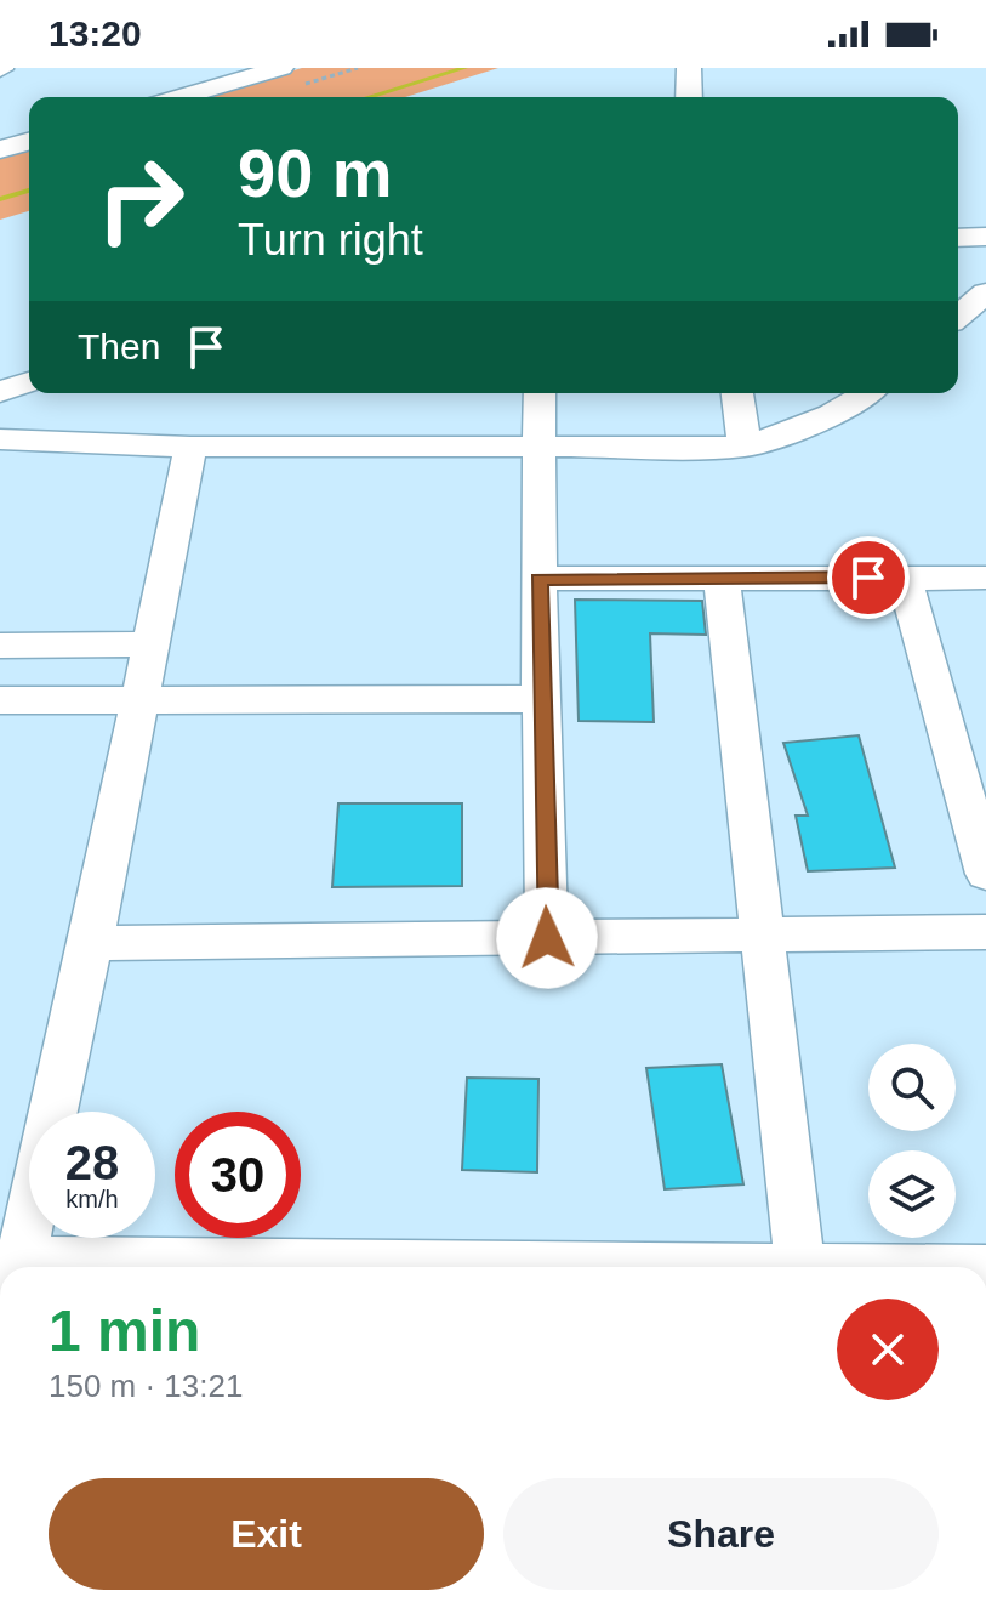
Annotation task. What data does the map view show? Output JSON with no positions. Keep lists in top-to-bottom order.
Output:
{
  "page": {
    "status": "13:20",
    "turn": ["90 m", "Turn right"],
    "then": "Then",
    "speed": "28 km/h",
    "limit": "30",
    "heading": ["1 min", "150 m · 13:21"],
    "buttons": ["Exit", "Share"]
  }
}
